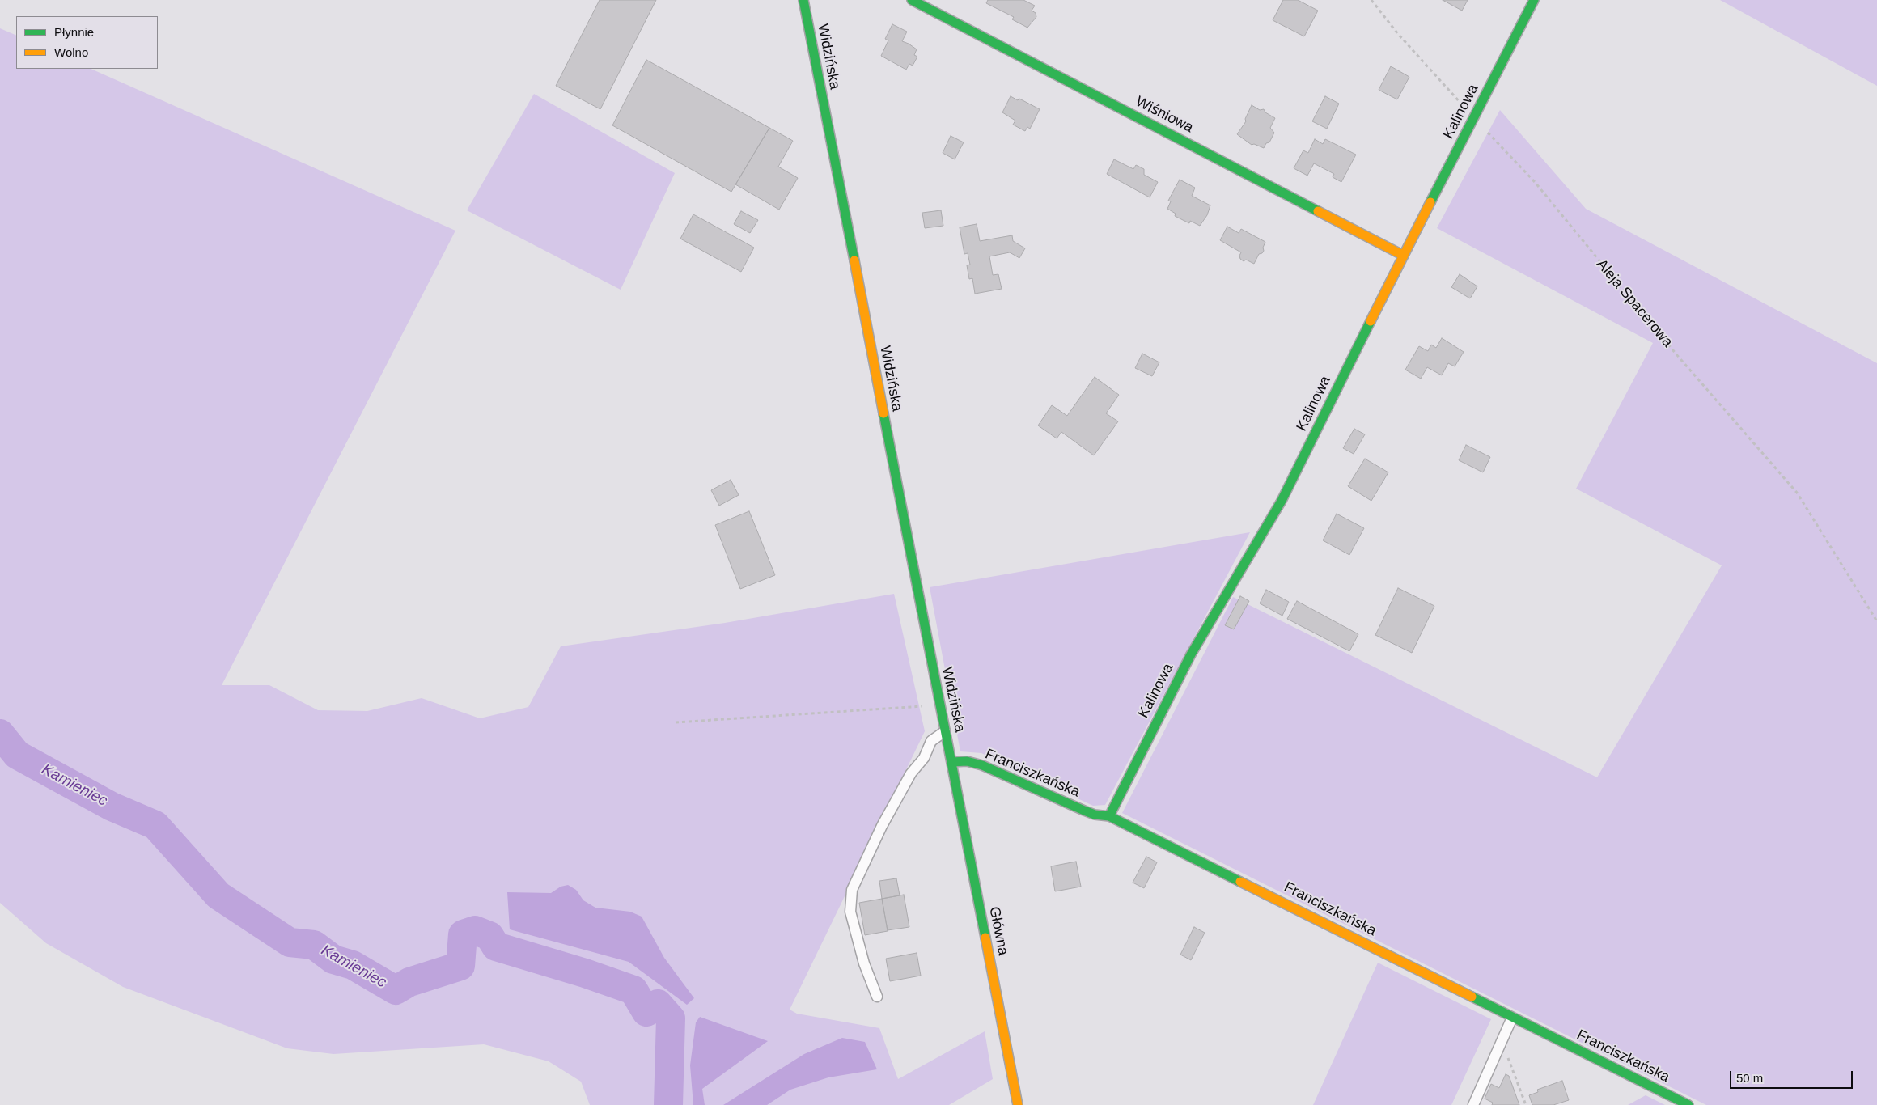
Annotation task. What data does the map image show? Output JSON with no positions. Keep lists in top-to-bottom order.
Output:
{
  "streets": {
    "street": [
      "Widzińska",
      "Kalinowa",
      "Wiśniowa",
      "Franciszkańska",
      "Główna"
    ],
    "path": ["Aleja Spacerowa"]
  },
  "crossings": [
    ["Widzińska", "Franciszkańska"],
    ["Widzińska", "Główna"],
    ["Kalinowa", "Wiśniowa"],
    ["Kalinowa", "Aleja Spacerowa"],
    ["Kalinowa", "Franciszkańska"],
    ["Franciszkańska", "Główna"]
  ],
  "water": ["Kamieniec"],
  "legend": ["Płynnie", "Wolno"],
  "scale_bar": "50 m"
}
